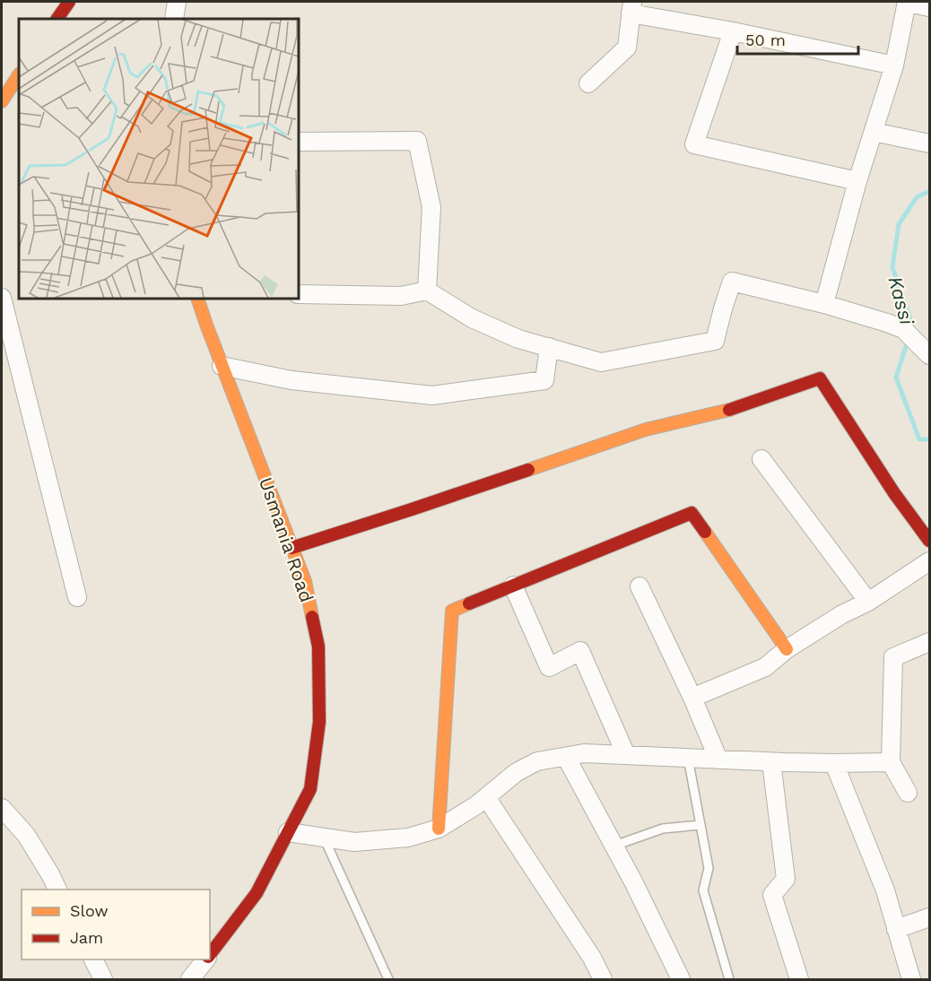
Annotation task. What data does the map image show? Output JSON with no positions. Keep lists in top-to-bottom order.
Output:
{
  "streets": {
    "street": ["Usmania Road"]
  },
  "water": ["Kassi"],
  "legend": ["Slow", "Jam"],
  "scale_bar": "50 m"
}
